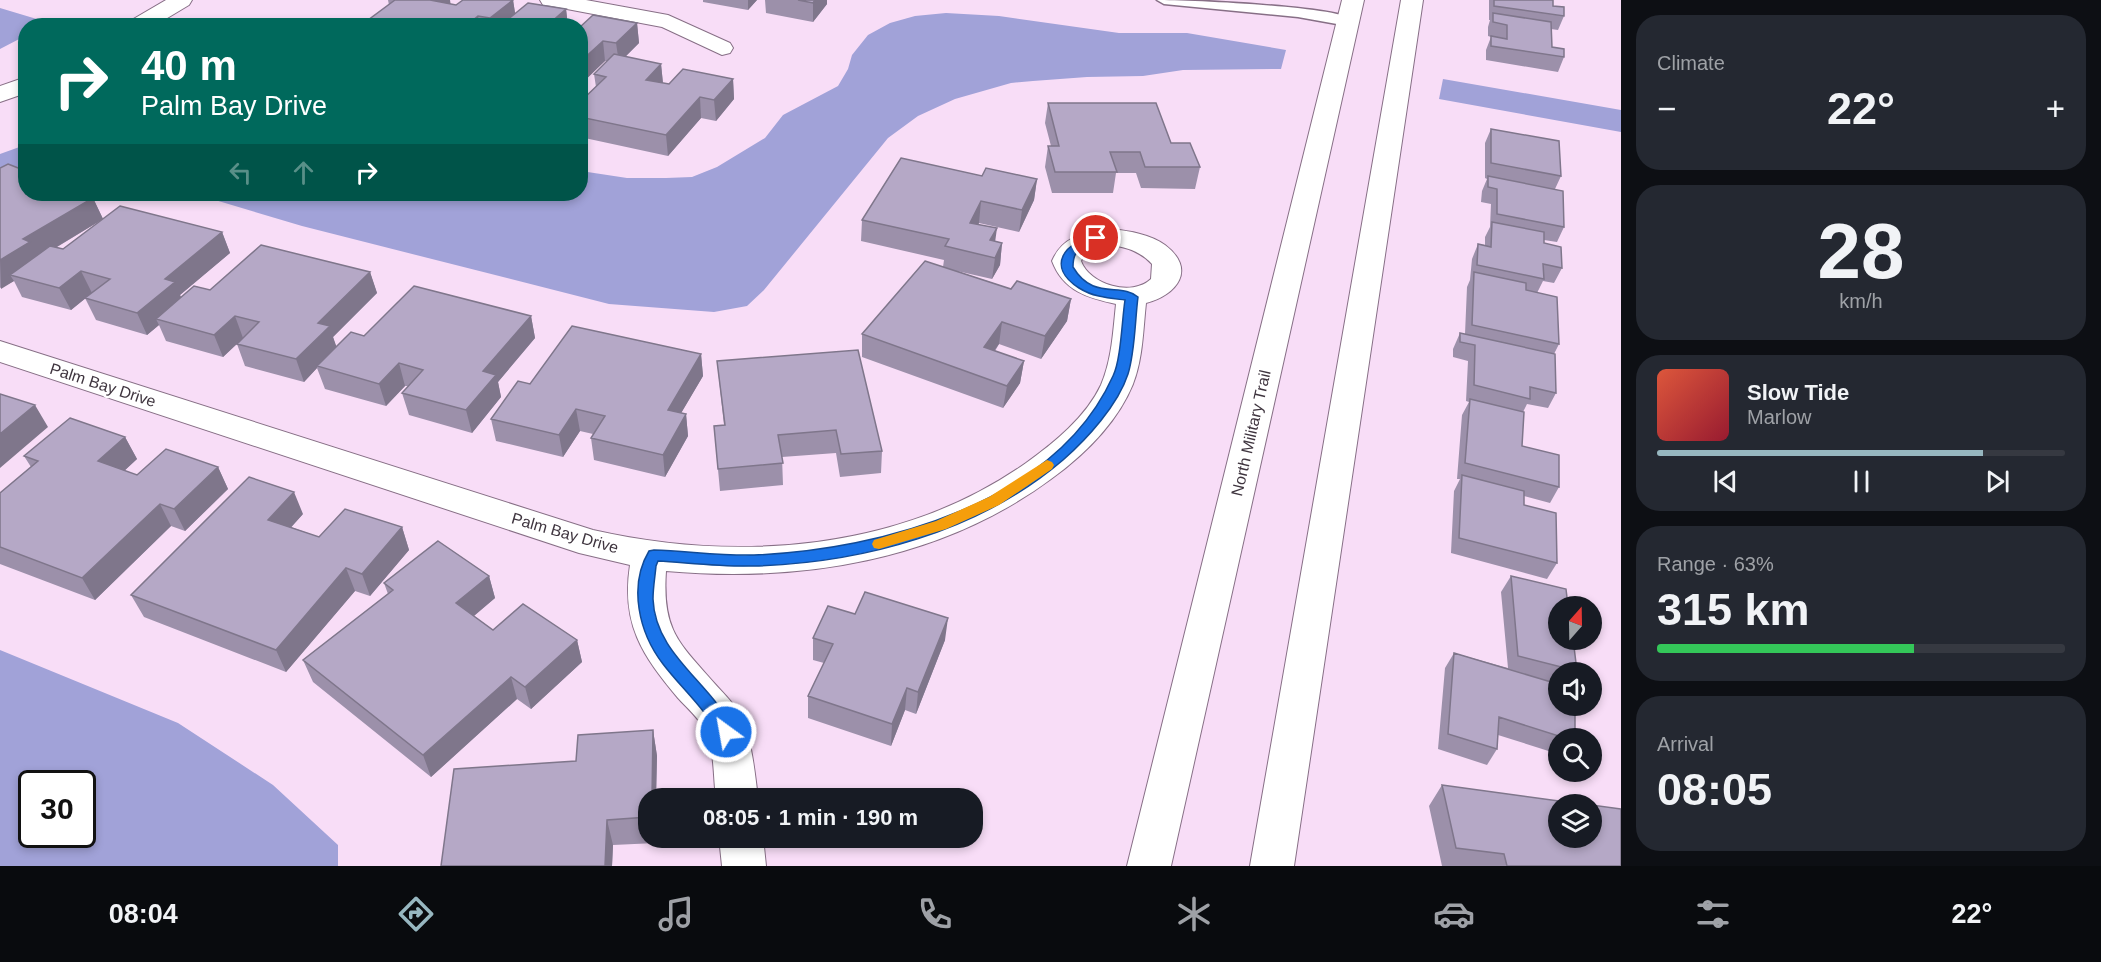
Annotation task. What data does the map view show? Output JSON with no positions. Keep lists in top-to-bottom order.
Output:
{
  "streets": {
    "main road": ["Palm Bay Drive", "North Military Trail"]
  },
  "north": "top",
  "page": {
    "tile": [
      "Climate",
      ["28", "km/h"],
      ["Range · 63%", "315 km"],
      ["Arrival", "08:05"]
    ],
    "turn": ["40 m", "Palm Bay Drive"],
    "heat": ["−", "22°", "+"],
    "song": ["Slow Tide", "Marlow"],
    "limit": "30",
    "trip": "08:05 · 1 min · 190 m",
    "tabs": ["08:04", "22°"]
  }
}
